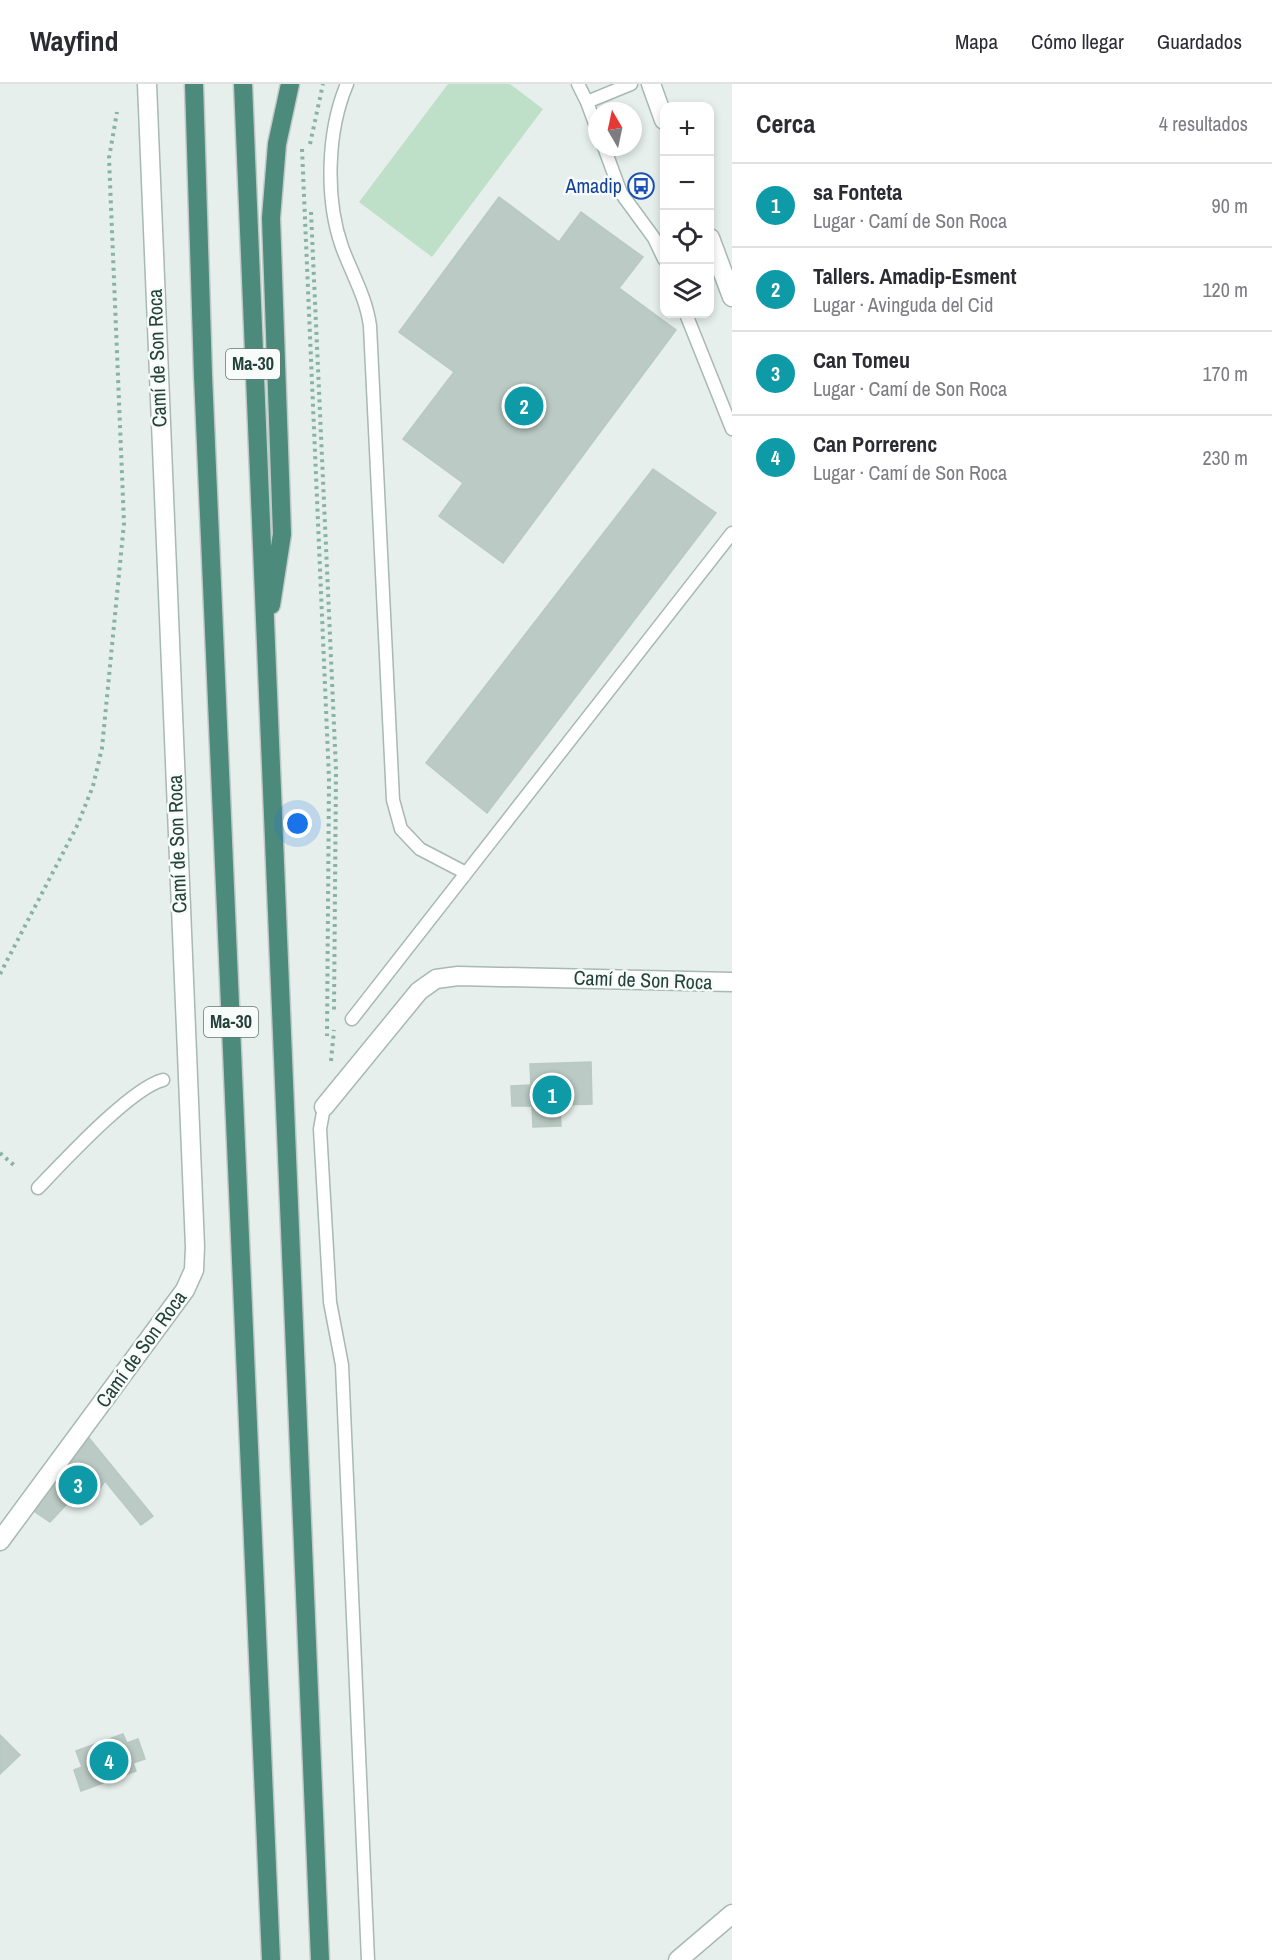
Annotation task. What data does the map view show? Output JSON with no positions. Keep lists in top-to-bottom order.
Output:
{
  "streets": {
    "highway": ["Ma-30"],
    "street": ["Camí de Son Roca"]
  },
  "places": {
    "bus stop": ["Amadip"]
  },
  "north": "top",
  "page": {
    "header": "Wayfind",
    "nav": ["Mapa", "Cómo llegar", "Guardados"],
    "heading": ["Cerca", "4 resultados"],
    "map_buttons": ["+", "−"],
    "list": [
      {
        "mark": "1",
        "name": "sa Fonteta",
        "note": "Lugar · Camí de Son Roca",
        "value": "90 m"
      },
      {
        "mark": "2",
        "name": "Tallers. Amadip-Esment",
        "note": "Lugar · Avinguda del Cid",
        "value": "120 m"
      },
      {
        "mark": "3",
        "name": "Can Tomeu",
        "note": "Lugar · Camí de Son Roca",
        "value": "170 m"
      },
      {
        "mark": "4",
        "name": "Can Porrerenc",
        "note": "Lugar · Camí de Son Roca",
        "value": "230 m"
      }
    ],
    "pins": [
      "2",
      "1",
      "3",
      "4"
    ]
  }
}
